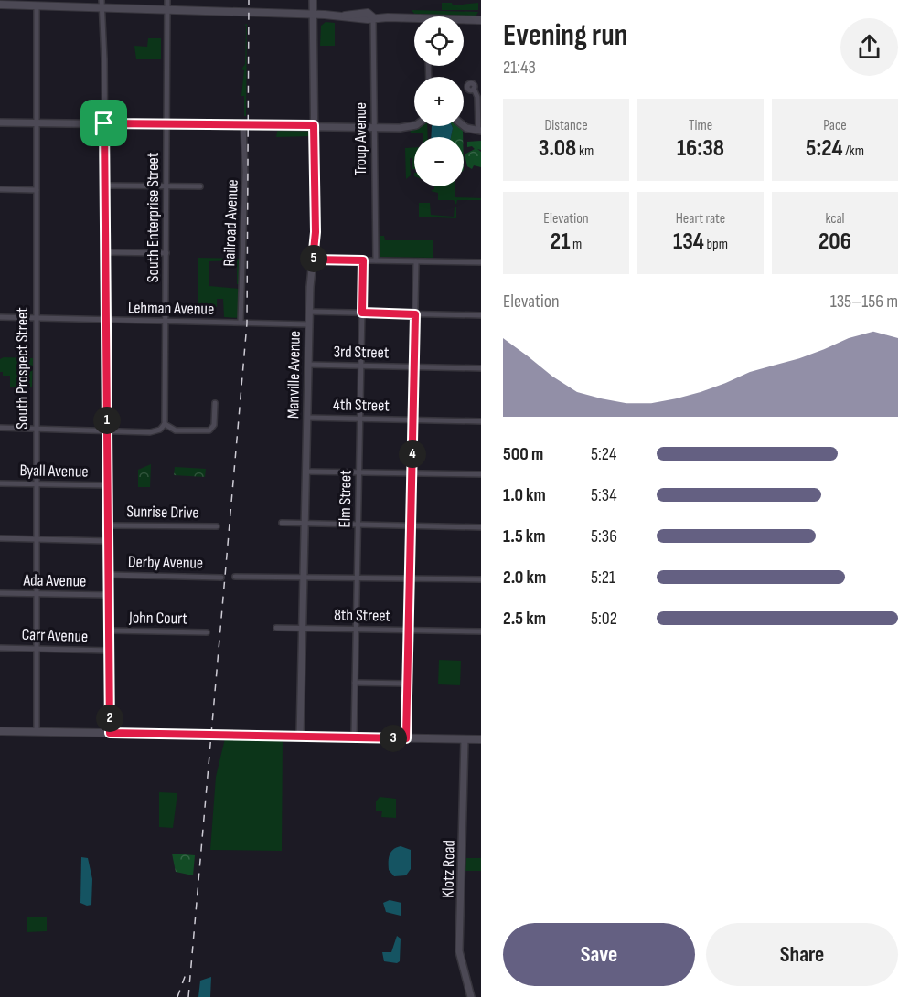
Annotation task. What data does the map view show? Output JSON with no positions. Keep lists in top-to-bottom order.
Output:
{
  "streets": {
    "street": [
      "Troup Avenue",
      "South Enterprise Street",
      "Railroad Avenue",
      "Lehman Avenue",
      "3rd Street",
      "South Prospect Street",
      "Manville Avenue",
      "4th Street",
      "Byall Avenue",
      "Elm Street",
      "Sunrise Drive",
      "Derby Avenue",
      "Ada Avenue",
      "8th Street",
      "John Court",
      "Carr Avenue",
      "Klotz Road"
    ]
  },
  "crossings": [
    ["South Enterprise Street", "Lehman Avenue"],
    ["Railroad Avenue", "Lehman Avenue"],
    ["Lehman Avenue", "South Prospect Street"],
    ["Lehman Avenue", "Manville Avenue"],
    ["3rd Street", "Manville Avenue"],
    ["3rd Street", "Elm Street"],
    ["South Prospect Street", "Byall Avenue"],
    ["South Prospect Street", "Ada Avenue"],
    ["South Prospect Street", "Carr Avenue"],
    ["Manville Avenue", "4th Street"],
    ["Manville Avenue", "8th Street"],
    ["4th Street", "Elm Street"],
    ["Elm Street", "8th Street"]
  ],
  "page": {
    "heading": ["Evening run", "21:43"],
    "map_buttons": ["+", "−"],
    "stats": [
      ["Distance", "3.08 km"],
      ["Time", "16:38"],
      ["Pace", "5:24 /km"],
      ["Elevation", "21 m"],
      ["Heart rate", "134 bpm"],
      ["kcal", "206"]
    ],
    "pins": [
      "5",
      "1",
      "4",
      "2",
      "3"
    ],
    "chart": ["Elevation", "135–156 m"],
    "list": [
      {
        "name": "500 m",
        "note": "5:24"
      },
      {
        "name": "1.0 km",
        "note": "5:34"
      },
      {
        "name": "1.5 km",
        "note": "5:36"
      },
      {
        "name": "2.0 km",
        "note": "5:21"
      },
      {
        "name": "2.5 km",
        "note": "5:02"
      }
    ],
    "buttons": ["Save", "Share"]
  }
}
